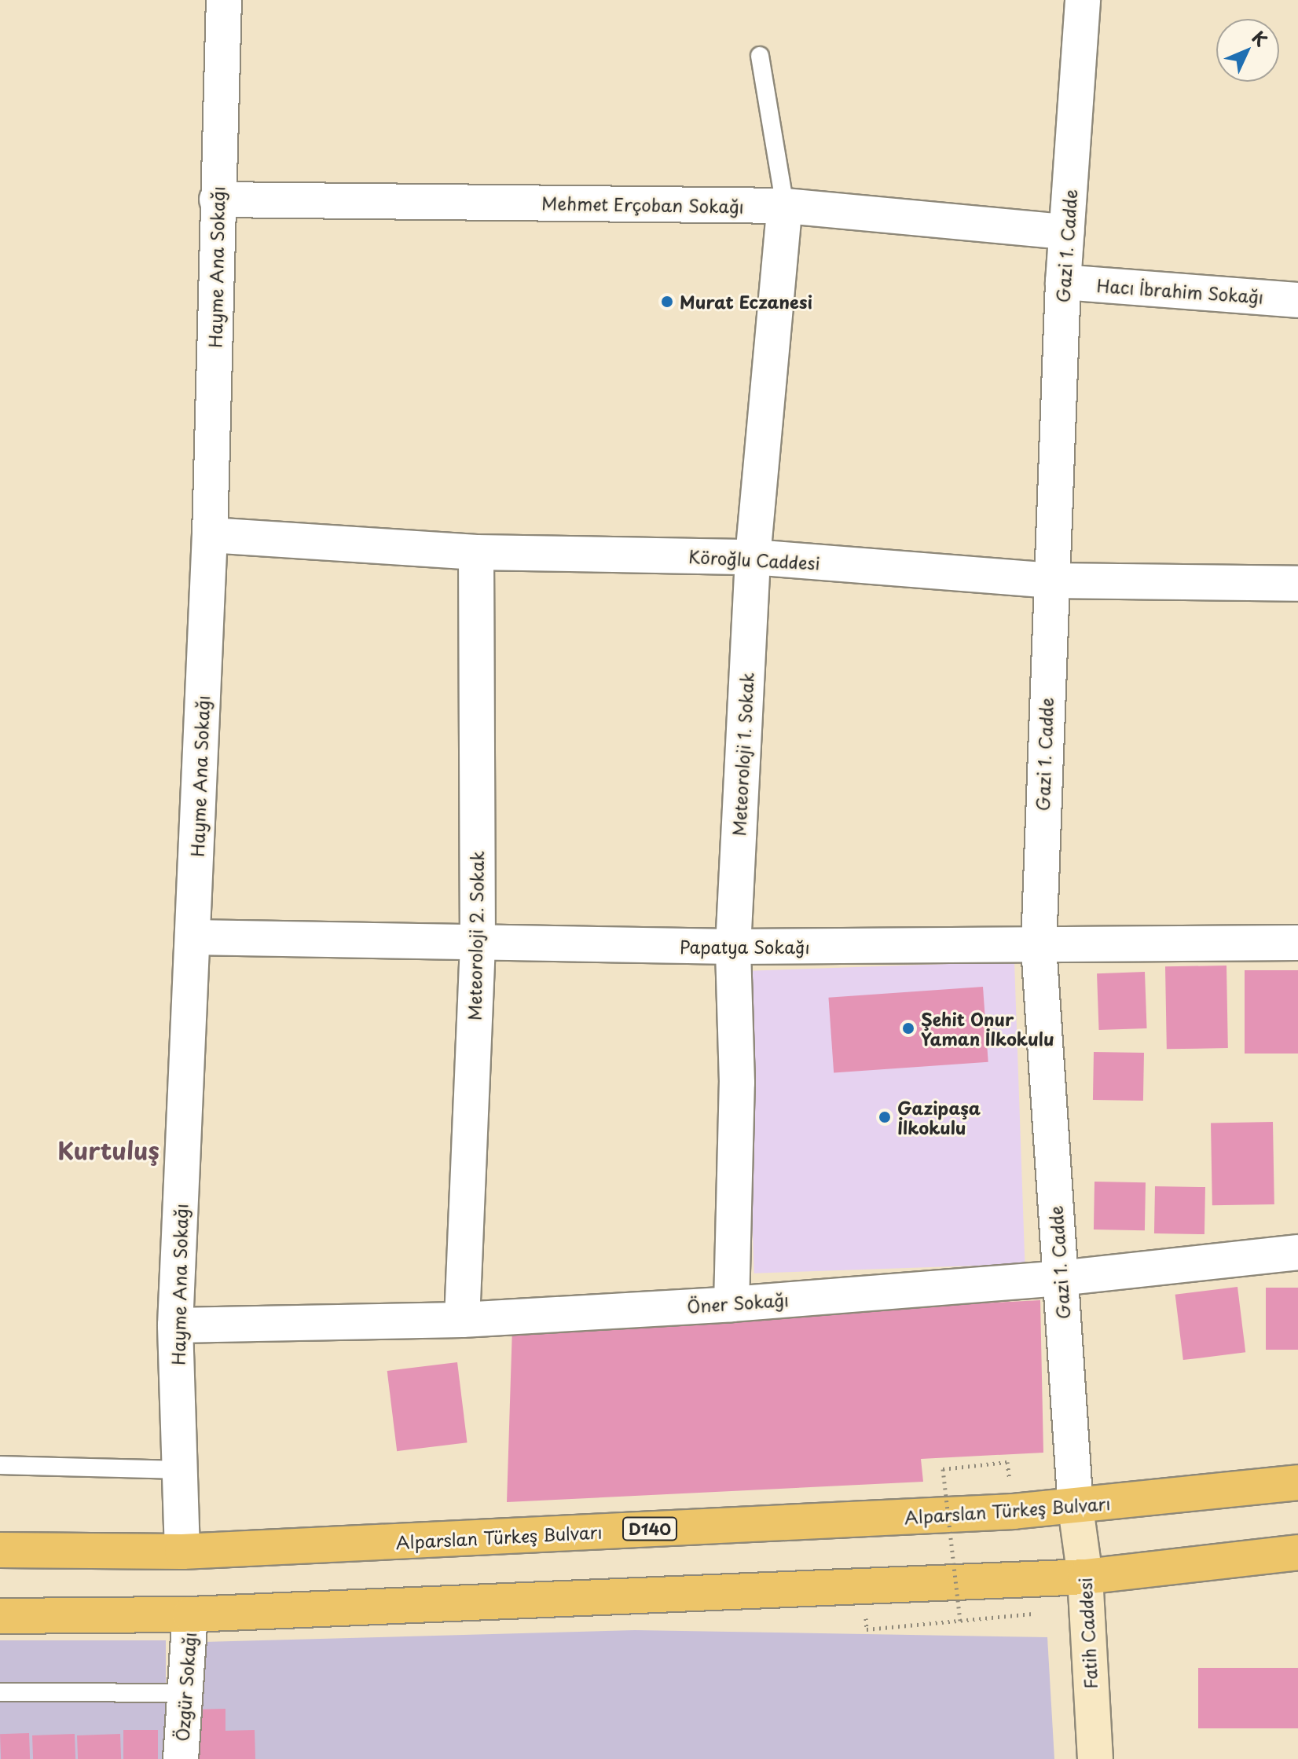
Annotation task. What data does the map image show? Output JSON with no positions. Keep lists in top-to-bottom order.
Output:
{
  "streets": {
    "highway": ["Alparslan Türkeş Bulvarı", "D140"],
    "main road": ["Fatih Caddesi"],
    "street": [
      "Mehmet Erçoban Sokağı",
      "Gazi 1. Cadde",
      "Hayme Ana Sokağı",
      "Hacı İbrahim Sokağı",
      "Köroğlu Caddesi",
      "Meteoroloji 1. Sokak",
      "Meteoroloji 2. Sokak",
      "Papatya Sokağı",
      "Öner Sokağı",
      "Özgür Sokağı"
    ]
  },
  "crossings": [
    ["Mehmet Erçoban Sokağı", "Gazi 1. Cadde"],
    ["Mehmet Erçoban Sokağı", "Hayme Ana Sokağı"],
    ["Mehmet Erçoban Sokağı", "Meteoroloji 1. Sokak"],
    ["Gazi 1. Cadde", "Hacı İbrahim Sokağı"],
    ["Gazi 1. Cadde", "Köroğlu Caddesi"],
    ["Gazi 1. Cadde", "Papatya Sokağı"],
    ["Gazi 1. Cadde", "Öner Sokağı"],
    ["Gazi 1. Cadde", "Alparslan Türkeş Bulvarı"],
    ["Gazi 1. Cadde", "Fatih Caddesi"],
    ["Hayme Ana Sokağı", "Köroğlu Caddesi"],
    ["Hayme Ana Sokağı", "Papatya Sokağı"],
    ["Hayme Ana Sokağı", "Öner Sokağı"],
    ["Hayme Ana Sokağı", "Alparslan Türkeş Bulvarı"],
    ["Köroğlu Caddesi", "Meteoroloji 1. Sokak"],
    ["Köroğlu Caddesi", "Meteoroloji 2. Sokak"],
    ["Meteoroloji 1. Sokak", "Papatya Sokağı"],
    ["Meteoroloji 1. Sokak", "Öner Sokağı"],
    ["Meteoroloji 2. Sokak", "Papatya Sokağı"],
    ["Meteoroloji 2. Sokak", "Öner Sokağı"],
    ["Alparslan Türkeş Bulvarı", "Fatih Caddesi"]
  ],
  "districts": ["Kurtuluş"],
  "places": ["Murat Eczanesi", "Şehit Onur Yaman İlkokulu", "Gazipaşa İlkokulu"],
  "north": "top right"
}
